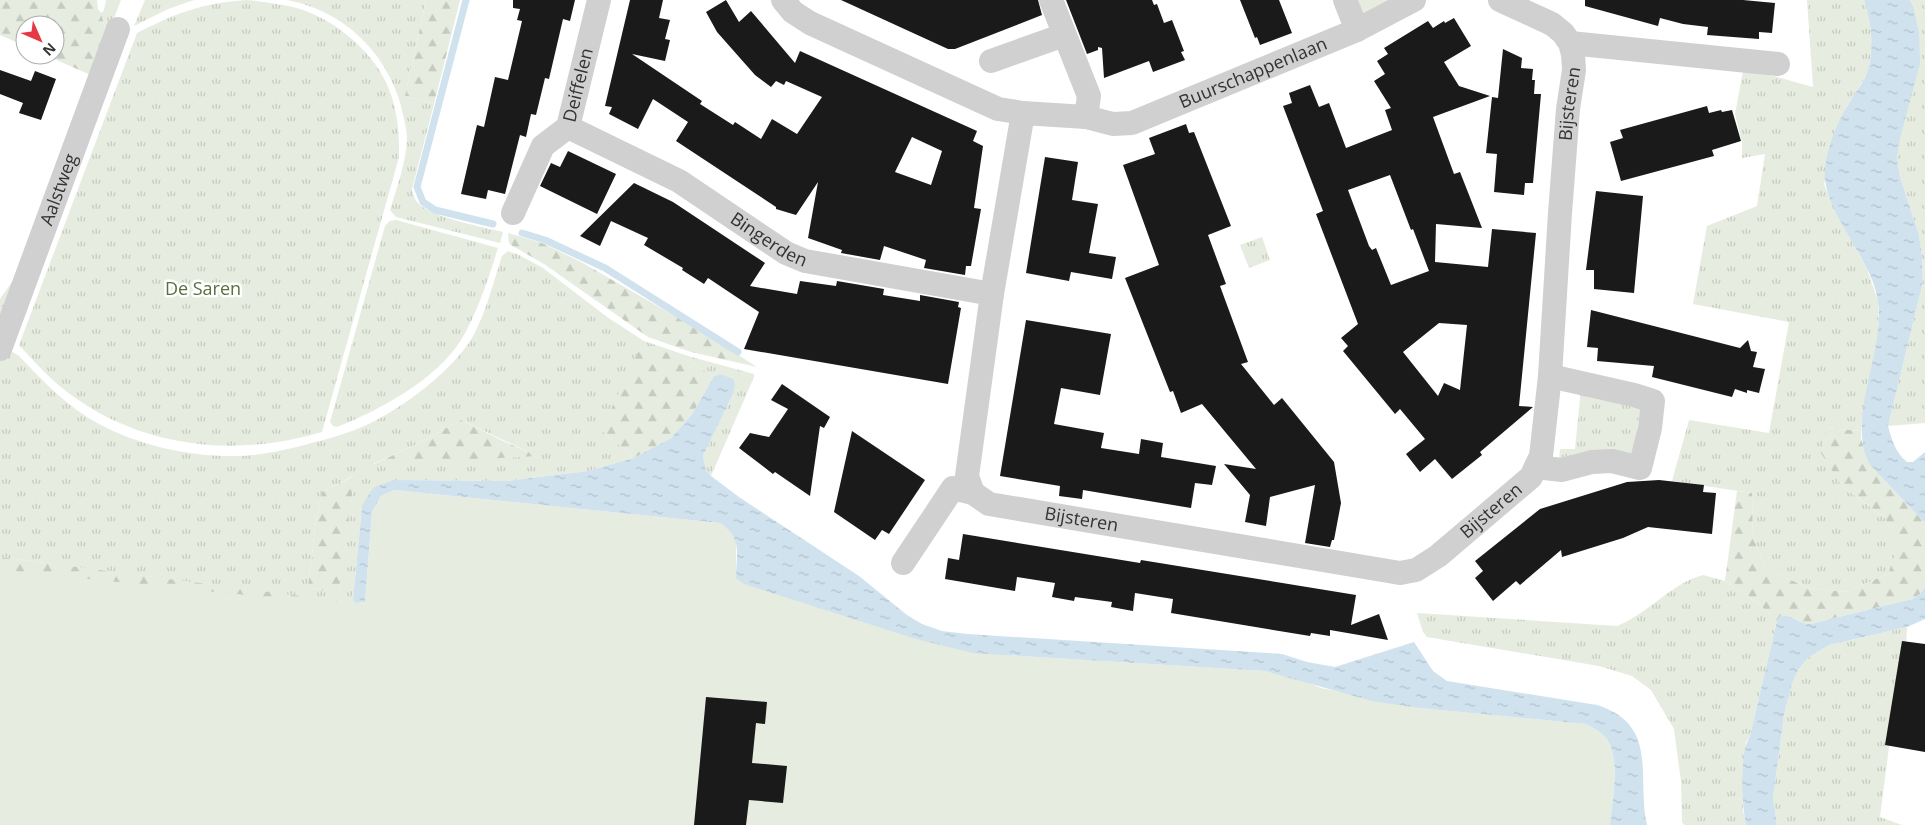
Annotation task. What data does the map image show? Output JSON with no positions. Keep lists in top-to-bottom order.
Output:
{
  "streets": {
    "street": [
      "Buurschappenlaan",
      "Deiffelen",
      "Bijsteren",
      "Aalstweg",
      "Bingerden"
    ]
  },
  "crossings": [
    ["Deiffelen", "Bingerden"]
  ],
  "parks": ["De Saren"],
  "north": "bottom right"
}
